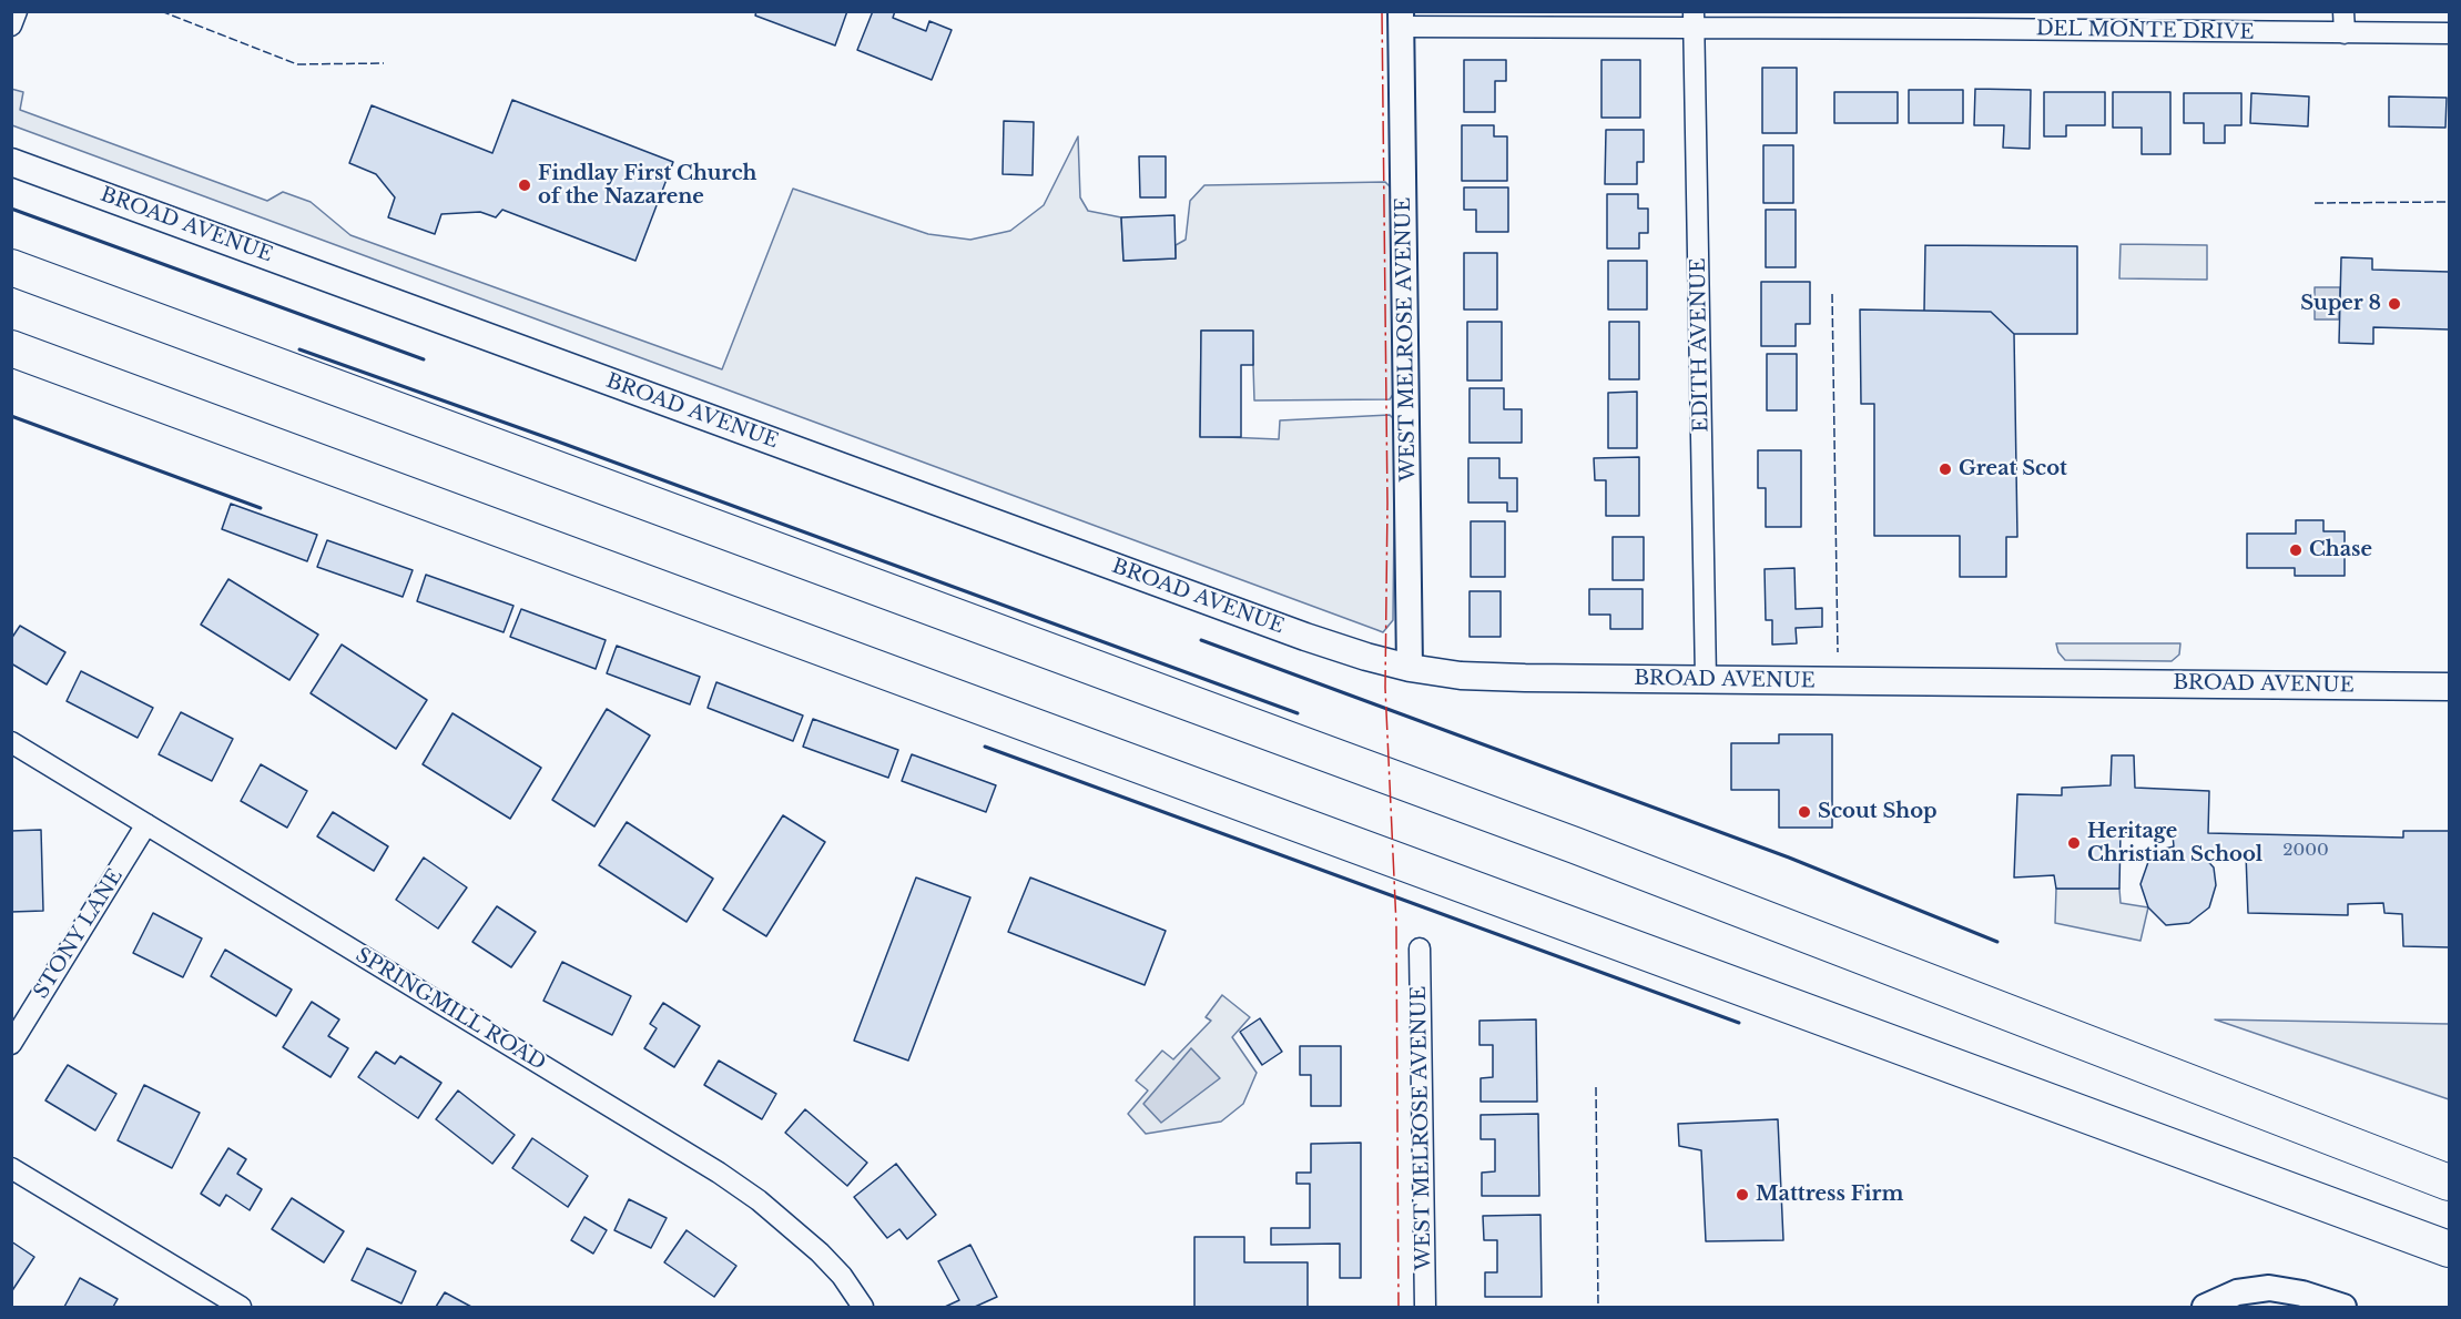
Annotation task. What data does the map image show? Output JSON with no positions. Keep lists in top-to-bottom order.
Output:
{
  "streets": {
    "main road": ["BROAD AVENUE"],
    "street": [
      "DEL MONTE DRIVE",
      "WEST MELROSE AVENUE",
      "EDITH AVENUE",
      "STONY LANE",
      "SPRINGMILL ROAD"
    ]
  },
  "crossings": [
    ["DEL MONTE DRIVE", "WEST MELROSE AVENUE"],
    ["DEL MONTE DRIVE", "EDITH AVENUE"],
    ["BROAD AVENUE", "WEST MELROSE AVENUE"],
    ["BROAD AVENUE", "EDITH AVENUE"],
    ["STONY LANE", "SPRINGMILL ROAD"]
  ],
  "places": [
    "Findlay First Church of the Nazarene",
    "Super 8",
    "Great Scot",
    "Chase",
    "Scout Shop",
    "Heritage Christian School",
    "Mattress Firm"
  ],
  "house_numbers": ["2000"]
}
